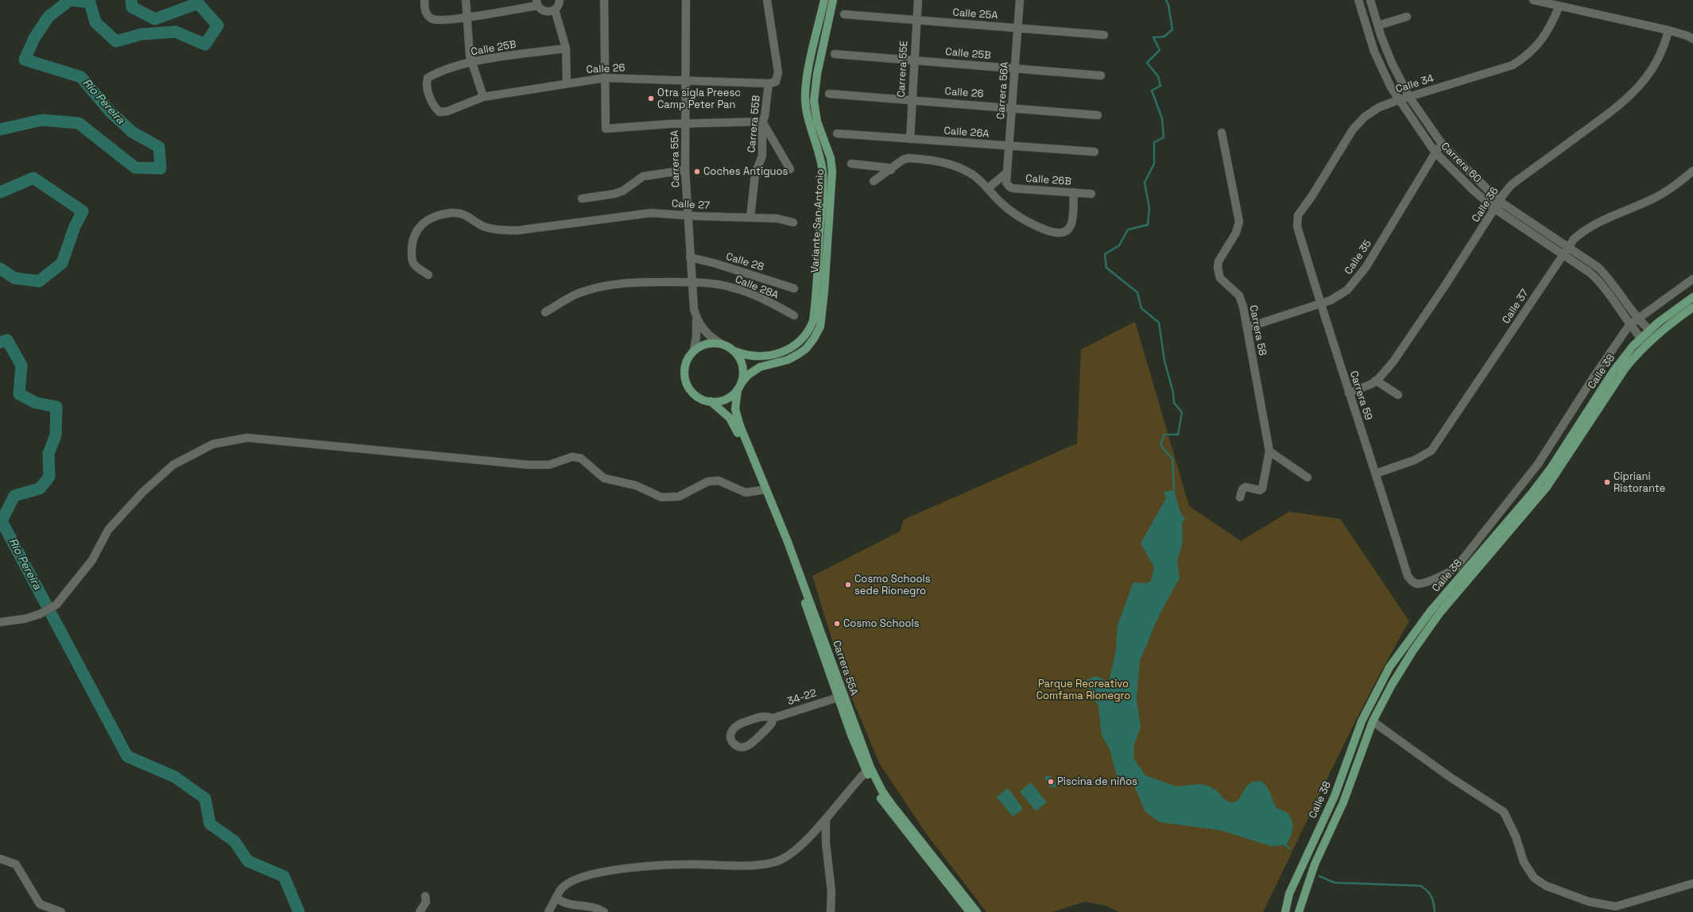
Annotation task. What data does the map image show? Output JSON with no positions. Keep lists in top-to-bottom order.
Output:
{
  "streets": {
    "main road": ["Carrera 55A", "Variante San Antonio", "Calle 38"],
    "street": [
      "Calle 25A",
      "Calle 25B",
      "Calle 26",
      "Carrera 55E",
      "Calle 34",
      "Carrera 56A",
      "Carrera 55B",
      "Calle 26A",
      "Carrera 60",
      "Calle 26B",
      "Calle 27",
      "Calle 36",
      "Calle 35",
      "Calle 28",
      "Calle 28A",
      "Calle 37",
      "Carrera 58",
      "Carrera 59",
      "34-22"
    ]
  },
  "crossings": [
    ["Calle 25A", "Carrera 55E"],
    ["Calle 25A", "Carrera 56A"],
    ["Calle 25B", "Calle 26"],
    ["Calle 25B", "Carrera 55E"],
    ["Calle 25B", "Carrera 56A"],
    ["Calle 26", "Carrera 55E"],
    ["Calle 26", "Carrera 56A"],
    ["Calle 26", "Carrera 55B"],
    ["Calle 26", "Carrera 55A"],
    ["Carrera 55E", "Calle 26A"],
    ["Calle 34", "Carrera 60"],
    ["Calle 34", "Carrera 59"],
    ["Carrera 56A", "Calle 26A"],
    ["Carrera 56A", "Calle 26B"],
    ["Carrera 55B", "Calle 27"],
    ["Carrera 55A", "Calle 27"],
    ["Carrera 55A", "Variante San Antonio"],
    ["Carrera 55A", "Calle 28"],
    ["Carrera 55A", "Calle 28A"],
    ["Carrera 55A", "34-22"],
    ["Carrera 60", "Calle 36"],
    ["Carrera 60", "Calle 35"],
    ["Carrera 60", "Calle 37"],
    ["Carrera 60", "Calle 38"],
    ["Calle 36", "Carrera 59"],
    ["Calle 35", "Carrera 58"],
    ["Calle 35", "Carrera 59"],
    ["Calle 37", "Carrera 59"],
    ["Calle 38", "Carrera 59"]
  ],
  "water": ["Río Pereira"],
  "parks": ["Parque Recreativo Comfama Rionegro"],
  "places": [
    "Otra sigla Preesc Camp Peter Pan",
    "Coches Antiguos",
    "Cipriani Ristorante",
    "Cosmo Schools sede Rionegro",
    "Cosmo Schools",
    "Piscina de niños"
  ]
}
